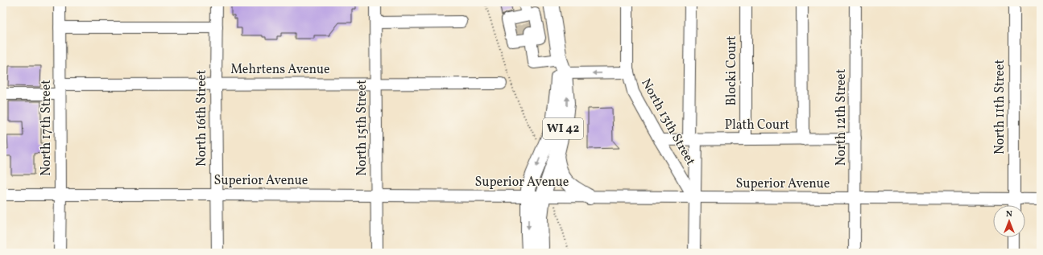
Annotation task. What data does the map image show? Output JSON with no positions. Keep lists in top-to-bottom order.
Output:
{
  "streets": {
    "main road": ["WI 42"],
    "street": [
      "Mehrtens Avenue",
      "Blocki Court",
      "North 11th Street",
      "North 12th Street",
      "North 16th Street",
      "North 13th Street",
      "Plath Court",
      "North 17th Street",
      "North 15th Street",
      "Superior Avenue"
    ]
  },
  "crossings": [
    ["Mehrtens Avenue", "North 16th Street"],
    ["Mehrtens Avenue", "North 17th Street"],
    ["Mehrtens Avenue", "North 15th Street"],
    ["Blocki Court", "Plath Court"],
    ["North 11th Street", "Superior Avenue"],
    ["North 12th Street", "Plath Court"],
    ["North 12th Street", "Superior Avenue"],
    ["North 16th Street", "Superior Avenue"],
    ["North 13th Street", "Plath Court"],
    ["North 13th Street", "Superior Avenue"],
    ["North 17th Street", "Superior Avenue"],
    ["North 15th Street", "Superior Avenue"],
    ["WI 42", "Superior Avenue"]
  ],
  "north": "top"
}
